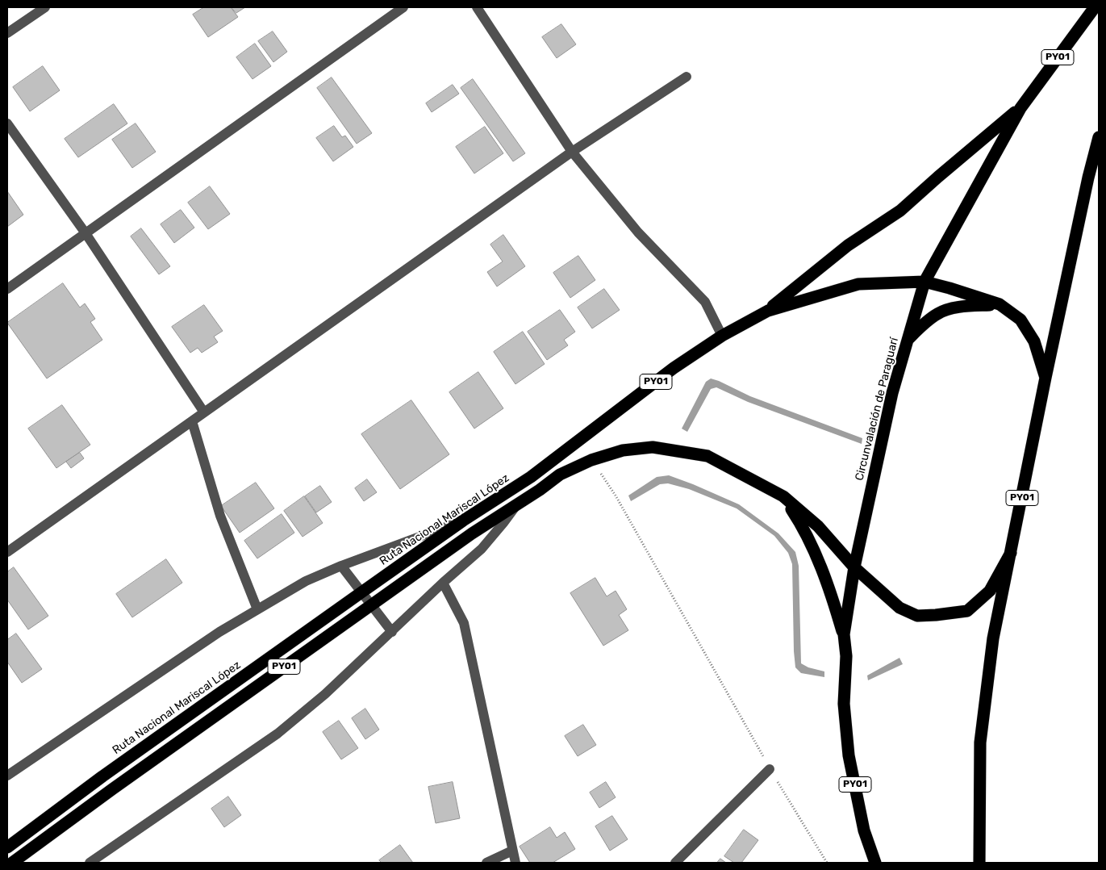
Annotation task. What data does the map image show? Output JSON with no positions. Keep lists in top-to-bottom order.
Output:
{
  "streets": {
    "highway": ["PY01", "Circunvalación de Paraguarí", "Ruta Nacional Mariscal López"]
  },
  "crossings": [
    ["PY01", "Circunvalación de Paraguarí"],
    ["PY01", "Ruta Nacional Mariscal López"],
    ["Circunvalación de Paraguarí", "Ruta Nacional Mariscal López"]
  ]
}
